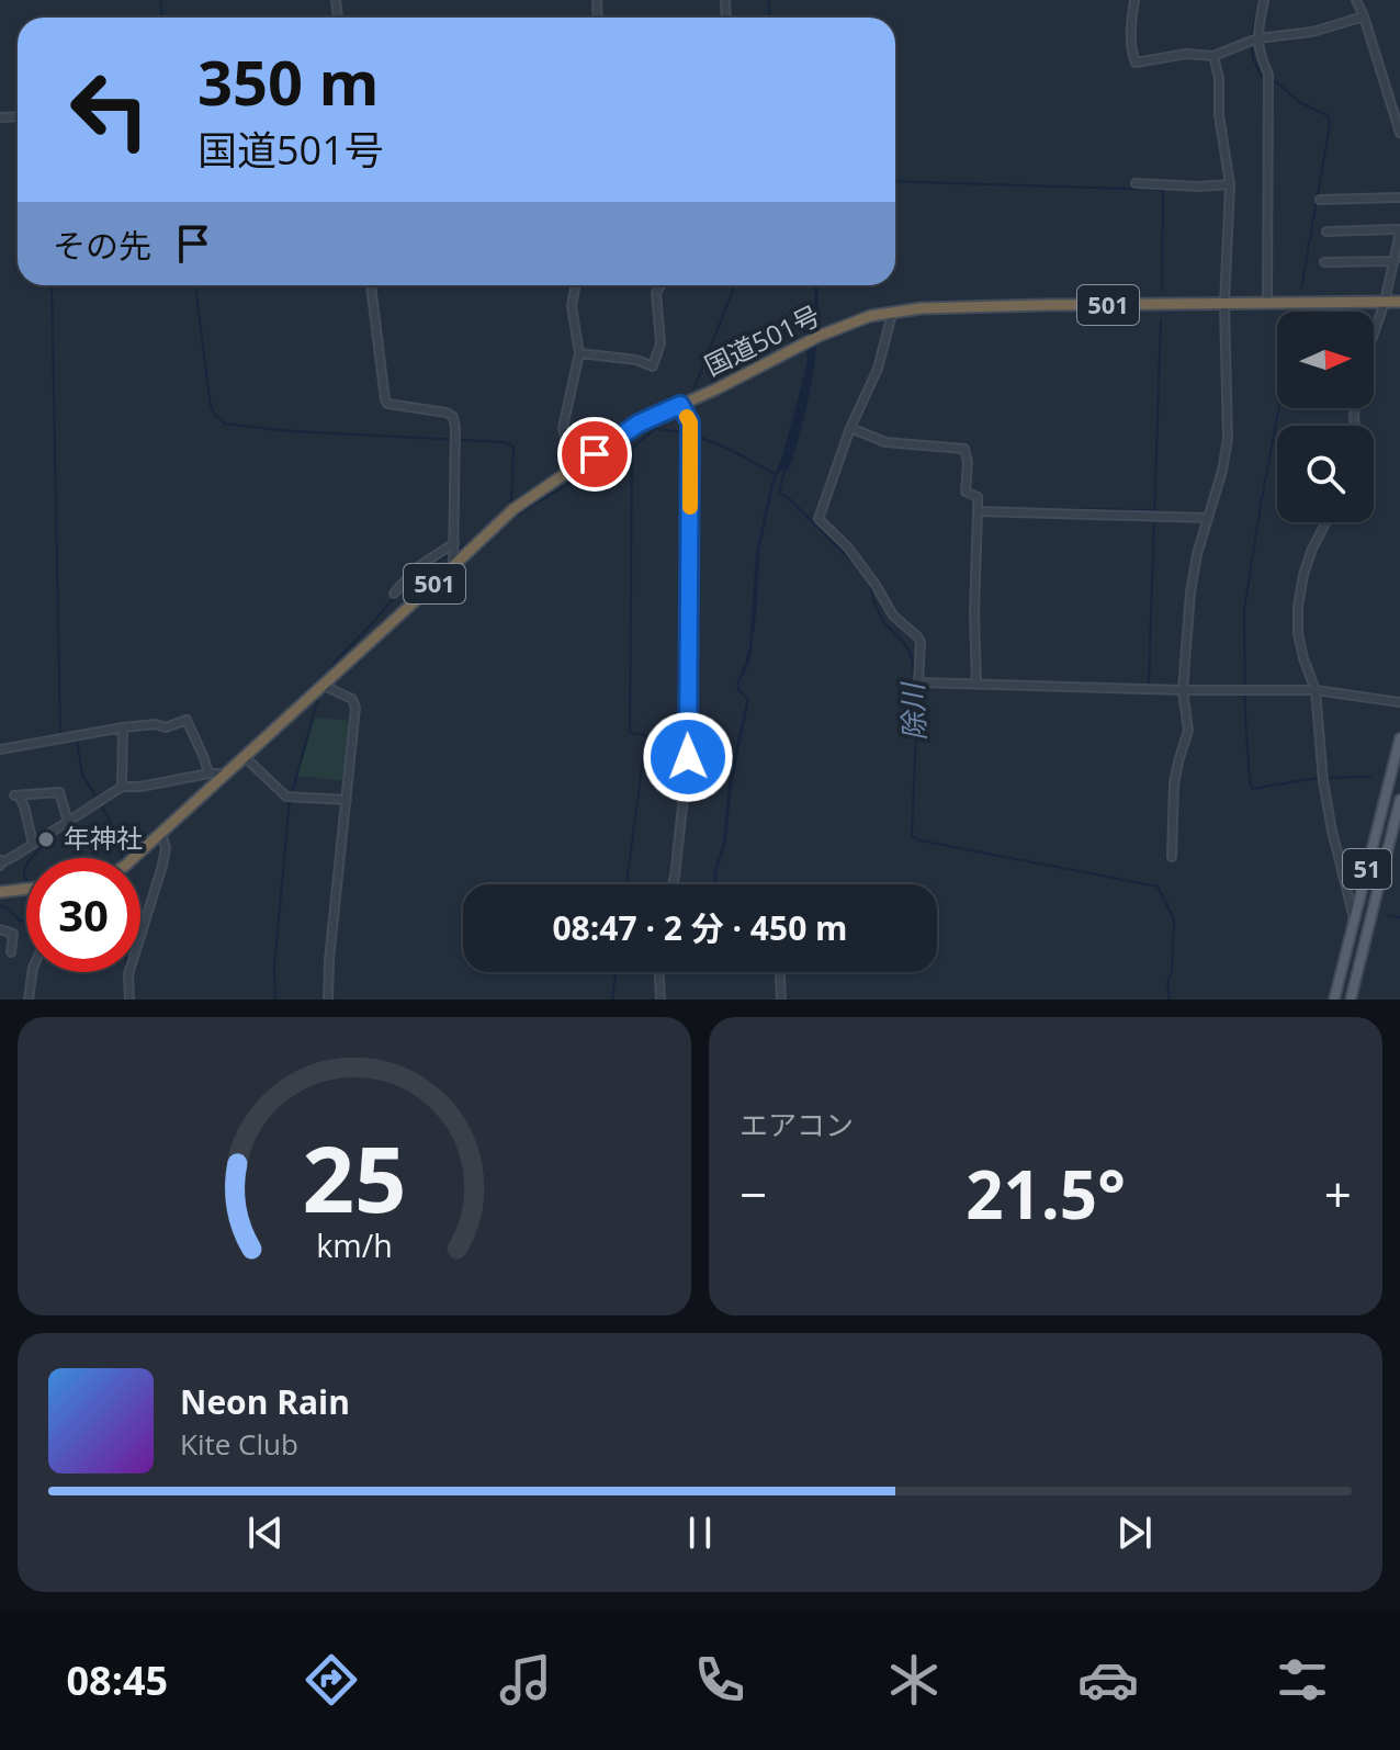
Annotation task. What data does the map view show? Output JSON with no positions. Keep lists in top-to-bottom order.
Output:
{
  "streets": {
    "highway": ["501", "国道501号"],
    "main road": ["51"]
  },
  "water": ["除川"],
  "places": ["年神社"],
  "north": "right",
  "page": {
    "turn": ["350 m", "国道501号"],
    "then": "その先",
    "limit": "30",
    "trip": "08:47 · 2 分 · 450 m",
    "tile": "エアコン",
    "heat": ["−", "21.5°", "+"],
    "song": ["Neon Rain", "Kite Club"],
    "tabs": "08:45",
    "gauge": ["25", "km/h"]
  }
}
